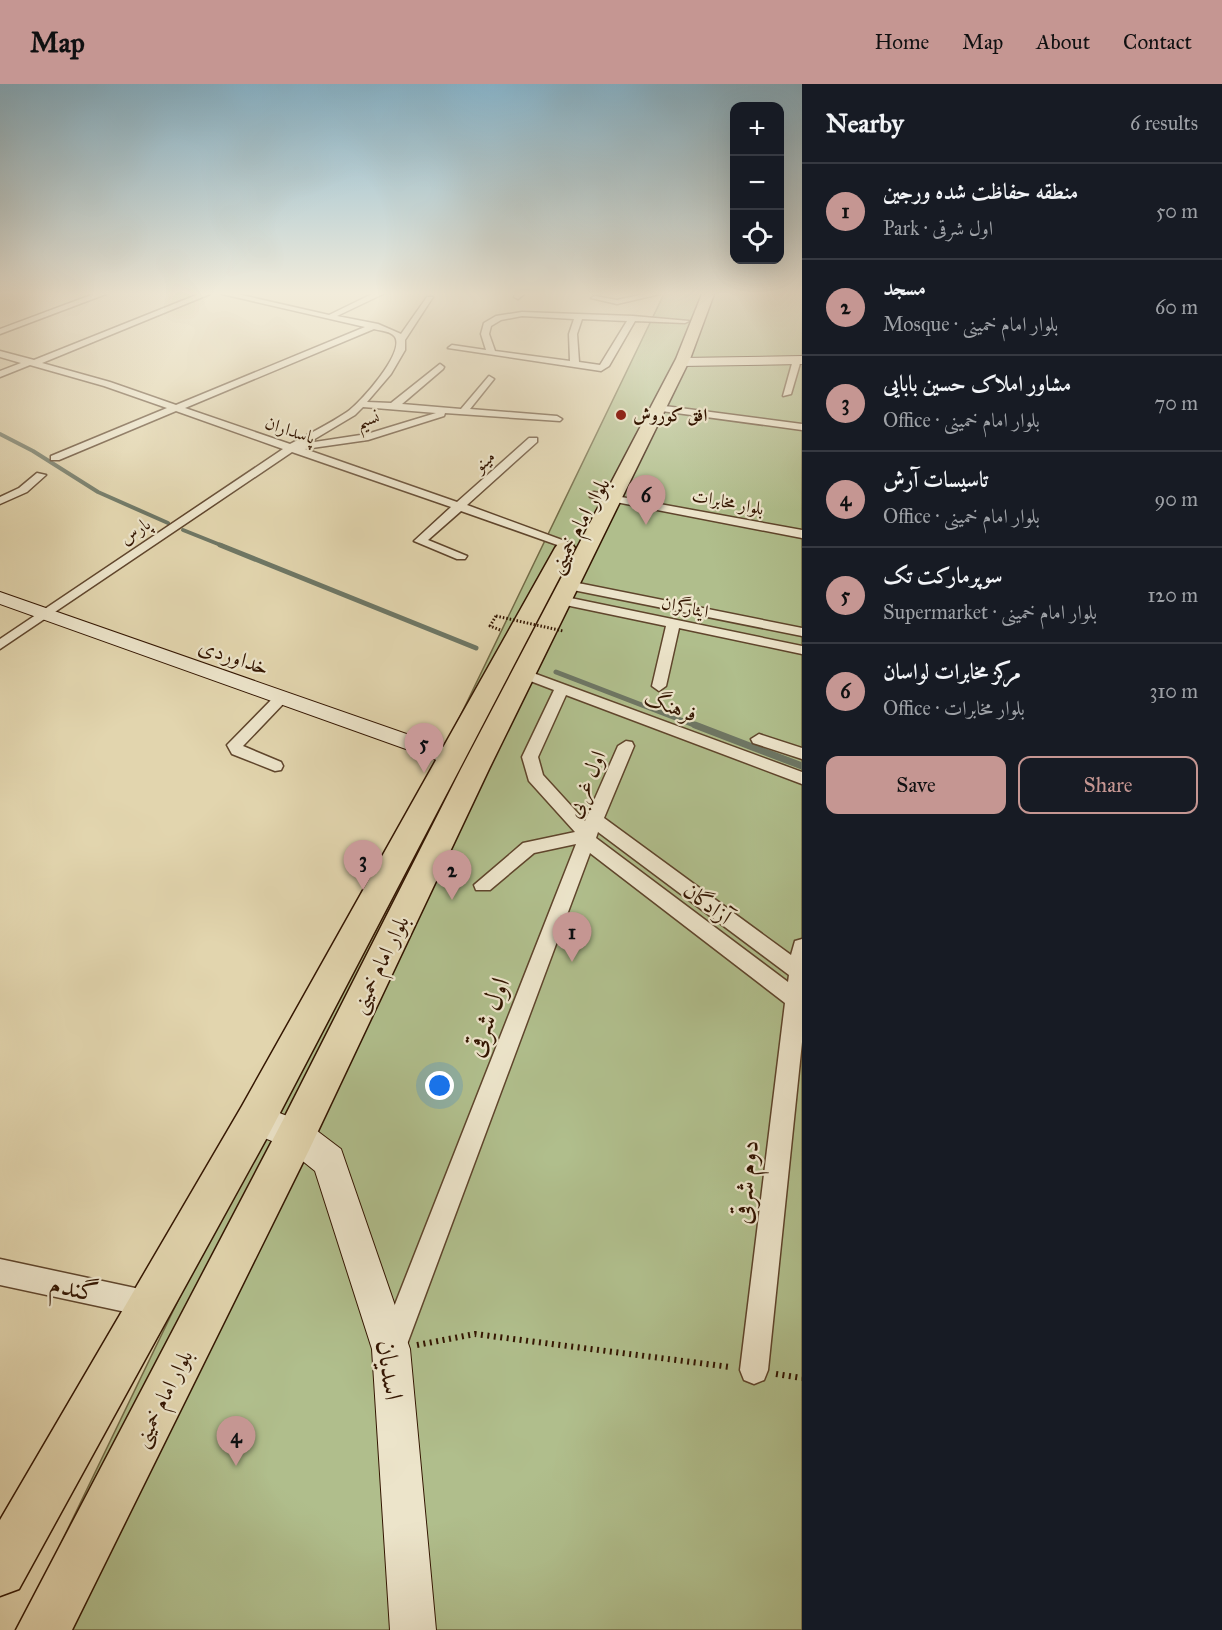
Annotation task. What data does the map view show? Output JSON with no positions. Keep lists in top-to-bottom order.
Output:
{
  "streets": {
    "main road": ["بلوار امام خمینی"],
    "street": [
      "نسیم",
      "پاسداران",
      "مینو",
      "بلوار مخابرات",
      "پارس",
      "ایثارگران",
      "خداوردی",
      "فرهنگ",
      "اول غربی",
      "آزادگان",
      "اول شرقی",
      "دوم شرقی",
      "گندم",
      "اسدیان"
    ]
  },
  "crossings": [
    ["نسیم", "پاسداران"],
    ["نسیم", "پارس"],
    ["پاسداران", "مینو"],
    ["پاسداران", "بلوار امام خمینی"],
    ["پاسداران", "پارس"],
    ["بلوار مخابرات", "بلوار امام خمینی"],
    ["بلوار امام خمینی", "ایثارگران"],
    ["بلوار امام خمینی", "خداوردی"],
    ["بلوار امام خمینی", "فرهنگ"],
    ["بلوار امام خمینی", "گندم"],
    ["بلوار امام خمینی", "اسدیان"],
    ["پارس", "خداوردی"],
    ["اول غربی", "آزادگان"],
    ["اول غربی", "اول شرقی"],
    ["آزادگان", "اول شرقی"],
    ["آزادگان", "دوم شرقی"],
    ["اول شرقی", "اسدیان"]
  ],
  "places": ["افق کوروش"],
  "page": {
    "header": "Map",
    "nav": [
      "Home",
      "Map",
      "About",
      "Contact"
    ],
    "heading": ["Nearby", "6 results"],
    "map_buttons": ["+", "−"],
    "list": [
      {
        "mark": "1",
        "name": "منطقه حفاظت شده ورجین",
        "note": "Park · اول شرقی",
        "value": "50 m"
      },
      {
        "mark": "2",
        "name": "مسجد",
        "note": "Mosque · بلوار امام خمینی",
        "value": "60 m"
      },
      {
        "mark": "3",
        "name": "مشاور املاک حسین بابایی",
        "note": "Office · بلوار امام خمینی",
        "value": "70 m"
      },
      {
        "mark": "4",
        "name": "تاسیسات آرش",
        "note": "Office · بلوار امام خمینی",
        "value": "90 m"
      },
      {
        "mark": "5",
        "name": "سوپرمارکت تک",
        "note": "Supermarket · بلوار امام خمینی",
        "value": "120 m"
      },
      {
        "mark": "6",
        "name": "مرکز مخابرات لواسان",
        "note": "Office · بلوار مخابرات",
        "value": "310 m"
      }
    ],
    "pins": [
      "6",
      "5",
      "3",
      "2",
      "1",
      "4"
    ],
    "buttons": ["Save", "Share"]
  }
}
